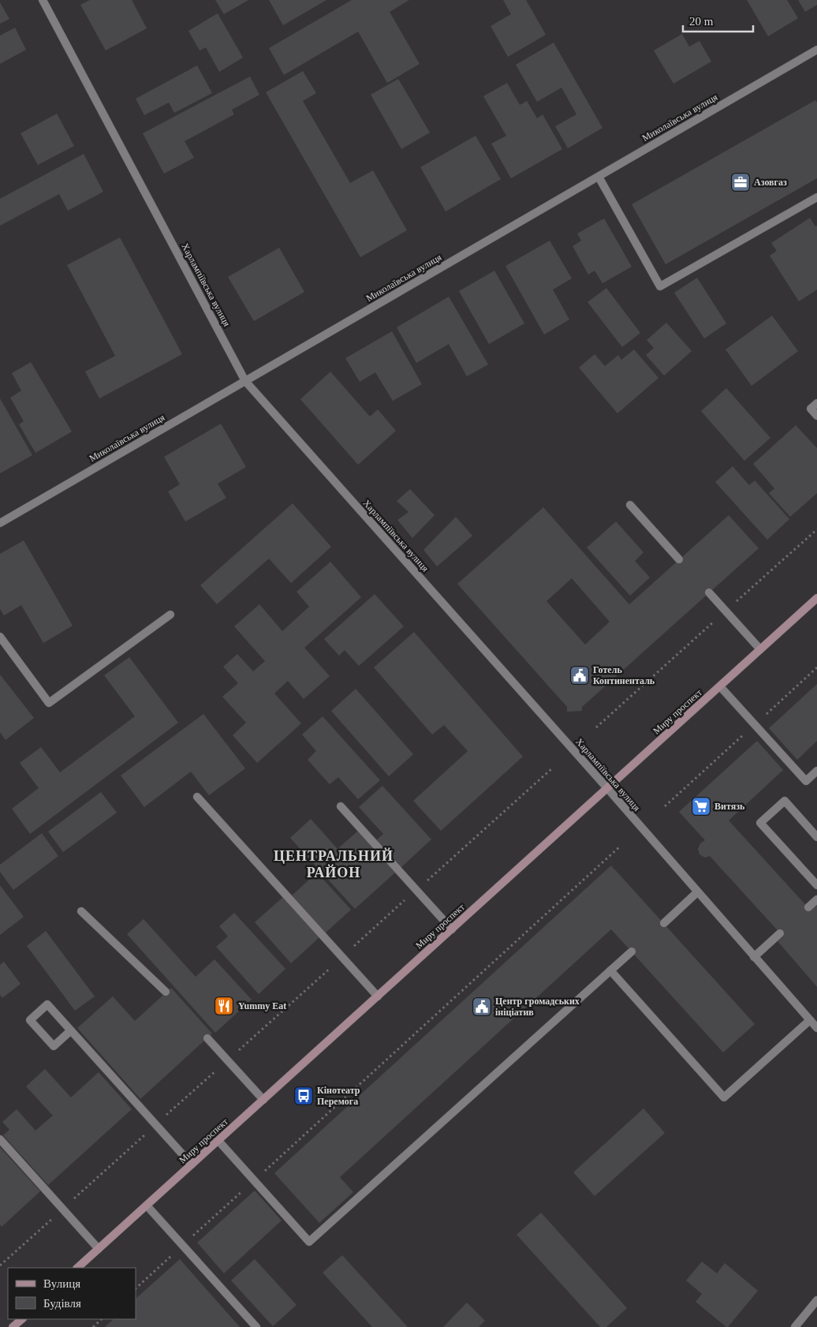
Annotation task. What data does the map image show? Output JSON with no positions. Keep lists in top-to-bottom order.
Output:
{
  "streets": {
    "main road": ["Миру проспект"],
    "street": ["Миколаївська вулиця", "Харлампіївська вулиця"]
  },
  "crossings": [
    ["Миколаївська вулиця", "Харлампіївська вулиця"],
    ["Харлампіївська вулиця", "Миру проспект"]
  ],
  "districts": ["ЦЕНТРАЛЬНИЙ РАЙОН"],
  "places": {
    "office": ["Азовгаз"],
    "public building": ["Готель Континенталь", "Центр громадських ініціатив"],
    "supermarket": ["Витязь"],
    "restaurant": ["Yummy Eat"],
    "bus stop": ["Кінотеатр Перемога"]
  },
  "legend": ["Вулиця", "Будівля"],
  "scale_bar": "20 m"
}
